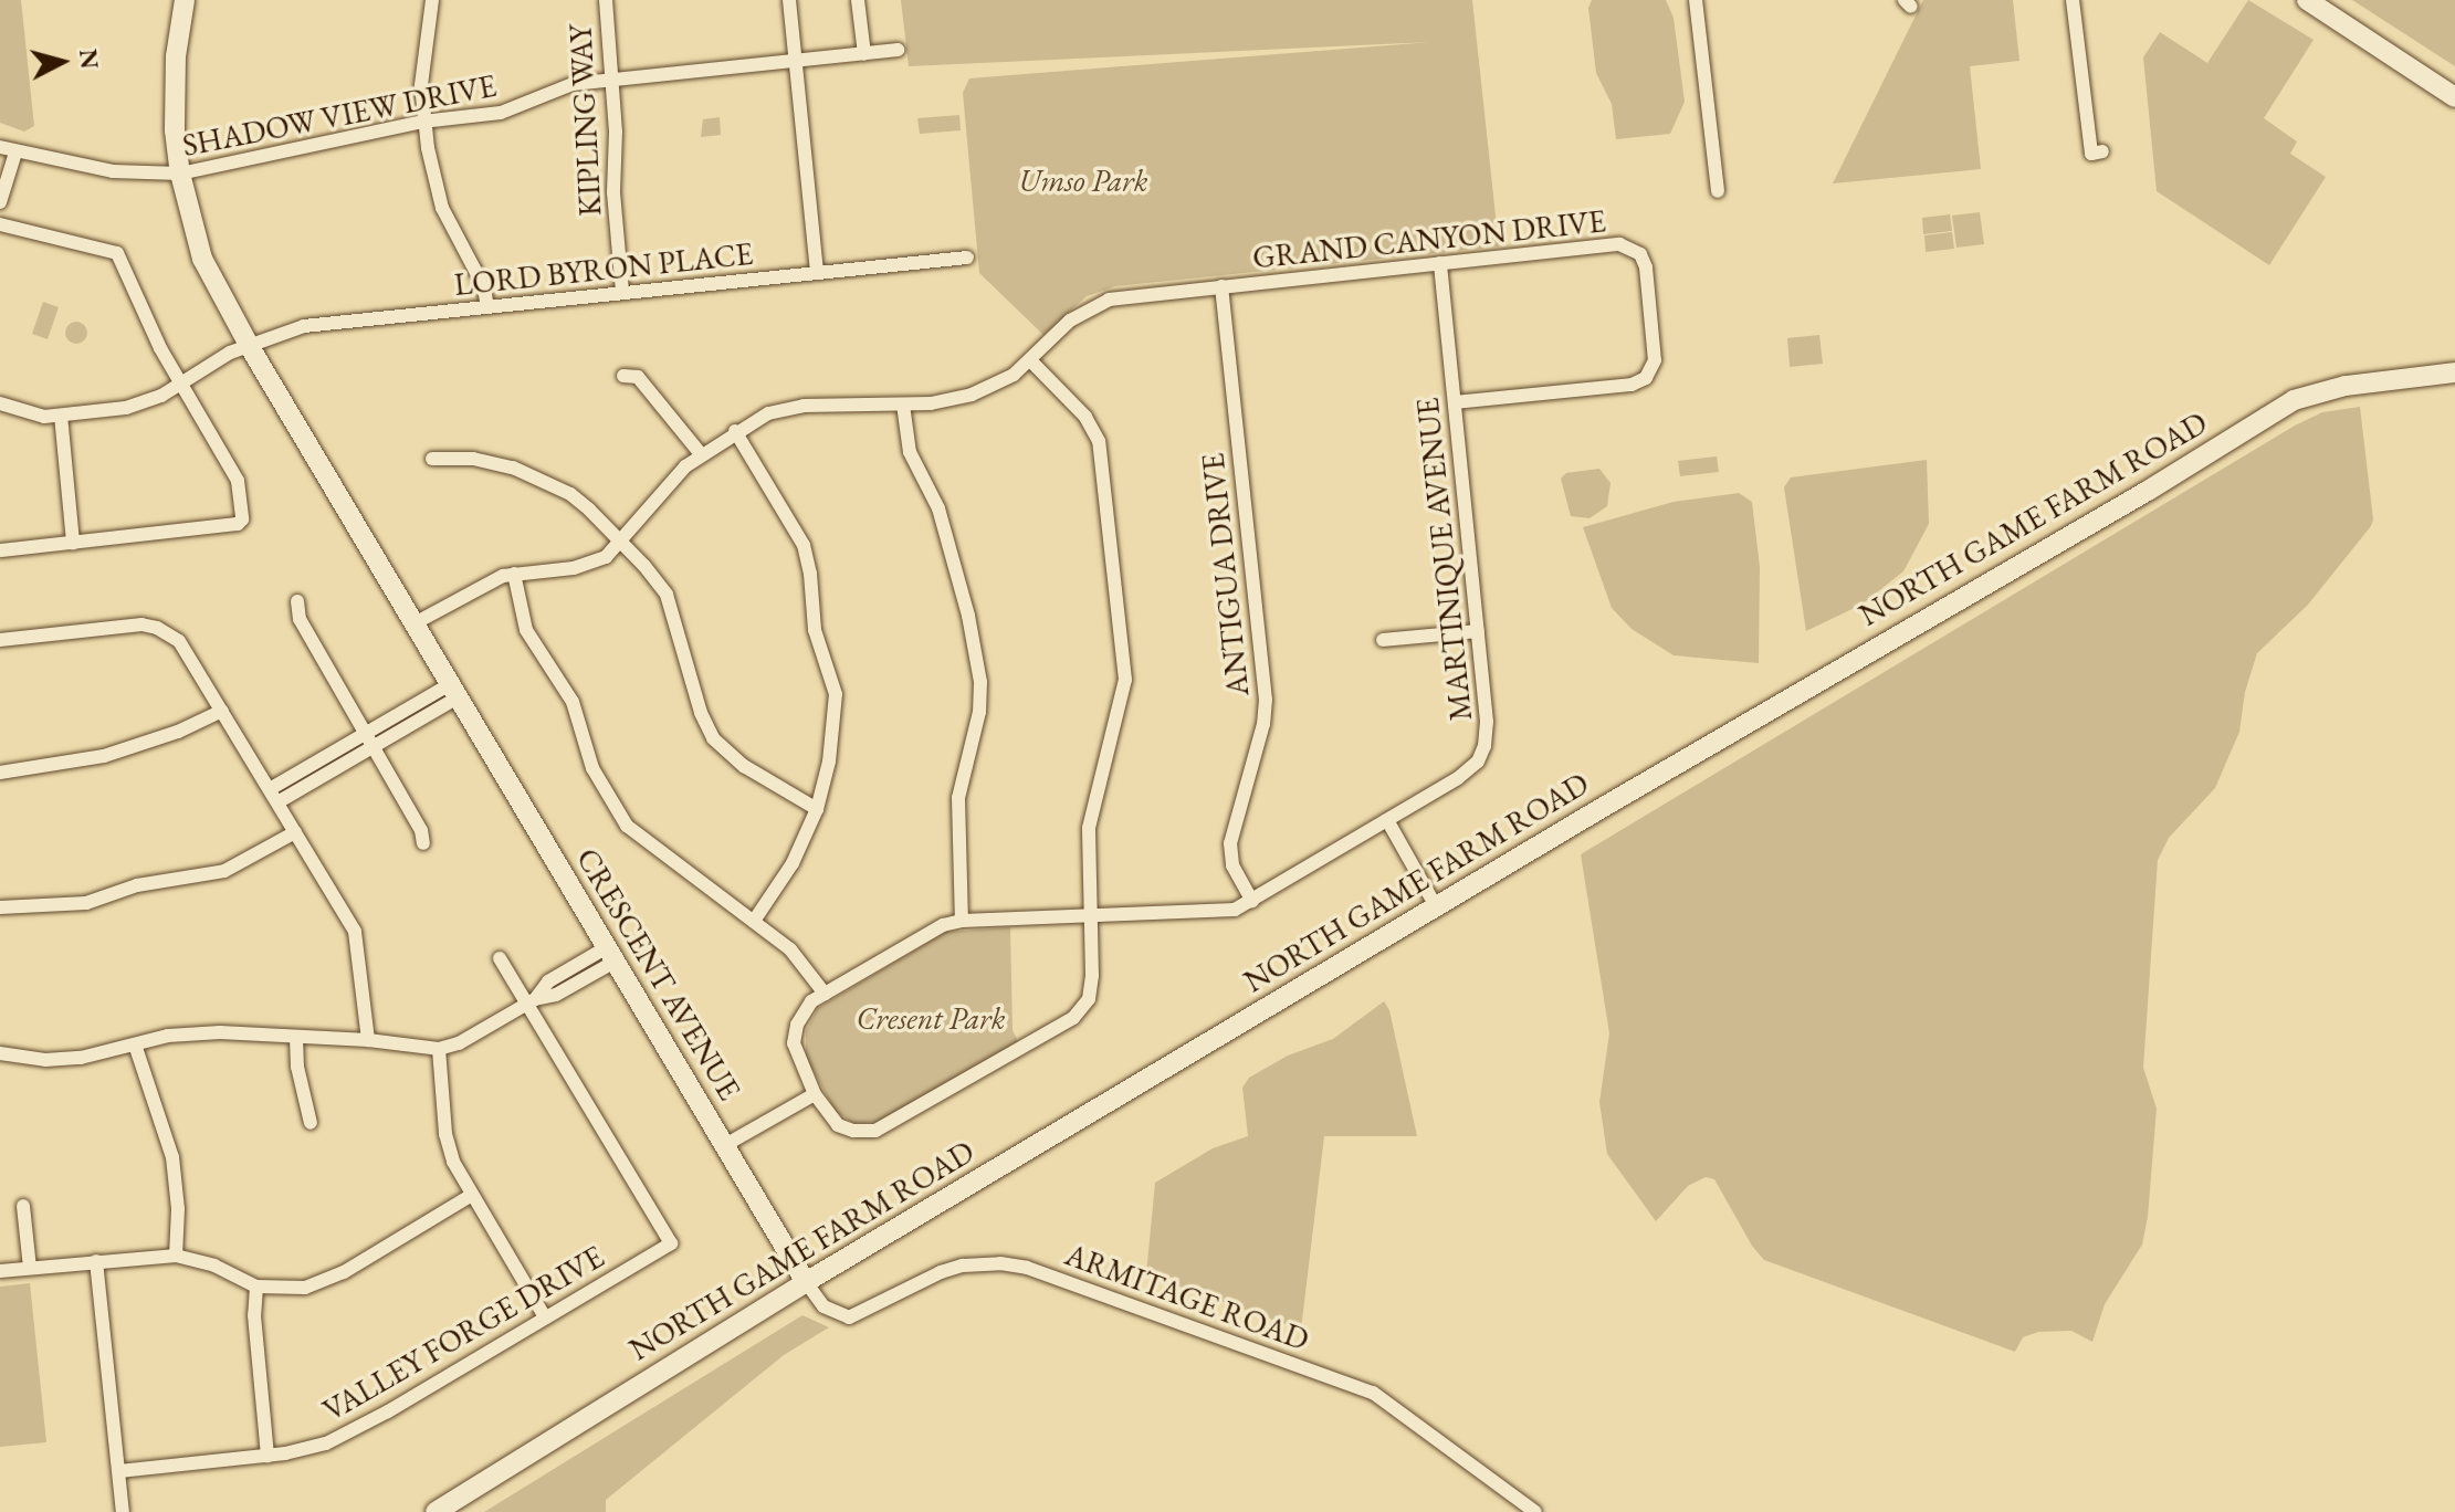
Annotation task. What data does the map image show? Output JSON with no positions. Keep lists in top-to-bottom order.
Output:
{
  "streets": {
    "main road": ["NORTH GAME FARM ROAD", "CRESCENT AVENUE"],
    "street": [
      "SHADOW VIEW DRIVE",
      "KIPLING WAY",
      "GRAND CANYON DRIVE",
      "LORD BYRON PLACE",
      "MARTINIQUE AVENUE",
      "ANTIGUA DRIVE",
      "ARMITAGE ROAD",
      "VALLEY FORGE DRIVE"
    ]
  },
  "crossings": [
    ["SHADOW VIEW DRIVE", "KIPLING WAY"],
    ["SHADOW VIEW DRIVE", "CRESCENT AVENUE"],
    ["KIPLING WAY", "LORD BYRON PLACE"],
    ["GRAND CANYON DRIVE", "MARTINIQUE AVENUE"],
    ["GRAND CANYON DRIVE", "ANTIGUA DRIVE"],
    ["LORD BYRON PLACE", "CRESCENT AVENUE"],
    ["NORTH GAME FARM ROAD", "CRESCENT AVENUE"],
    ["NORTH GAME FARM ROAD", "ARMITAGE ROAD"],
    ["MARTINIQUE AVENUE", "ANTIGUA DRIVE"],
    ["CRESCENT AVENUE", "ARMITAGE ROAD"]
  ],
  "parks": ["Umso Park", "Cresent Park"],
  "north": "right"
}
